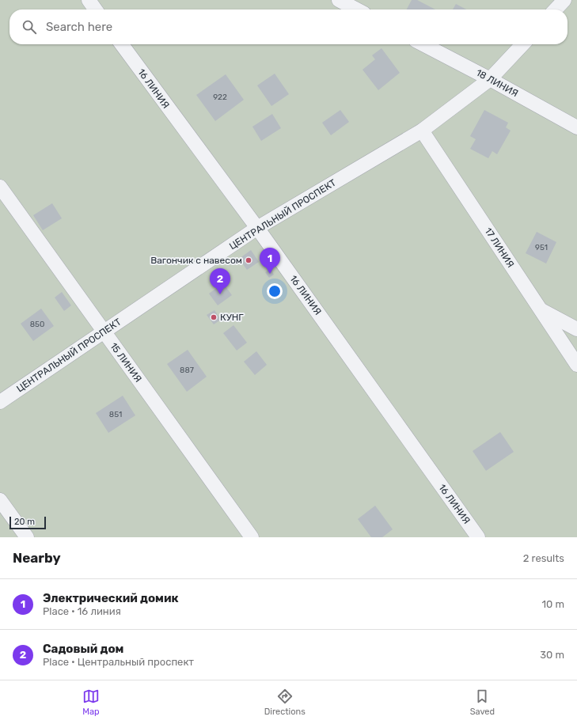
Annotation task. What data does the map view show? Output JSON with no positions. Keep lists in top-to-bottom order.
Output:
{
  "streets": {
    "street": [
      "18 ЛИНИЯ",
      "16 ЛИНИЯ",
      "ЦЕНТРАЛЬНЫЙ ПРОСПЕКТ",
      "17 ЛИНИЯ",
      "15 ЛИНИЯ"
    ]
  },
  "crossings": [
    ["18 ЛИНИЯ", "ЦЕНТРАЛЬНЫЙ ПРОСПЕКТ"],
    ["16 ЛИНИЯ", "ЦЕНТРАЛЬНЫЙ ПРОСПЕКТ"],
    ["ЦЕНТРАЛЬНЫЙ ПРОСПЕКТ", "17 ЛИНИЯ"],
    ["ЦЕНТРАЛЬНЫЙ ПРОСПЕКТ", "15 ЛИНИЯ"]
  ],
  "places": ["Вагончик с навесом", "КУНГ"],
  "house_numbers": [
    "922",
    "951",
    "850",
    "887",
    "851"
  ],
  "scale_bar": "20 m",
  "page": {
    "search": "Search here",
    "pins": ["1", "2"],
    "scale": "20 m",
    "heading": ["Nearby", "2 results"],
    "list": [
      {
        "mark": "1",
        "name": "Электрический домик",
        "note": "Place · 16 линия",
        "value": "10 m"
      },
      {
        "mark": "2",
        "name": "Садовый дом",
        "note": "Place · Центральный проспект",
        "value": "30 m"
      }
    ],
    "nav": ["Map", "Directions", "Saved"]
  }
}
